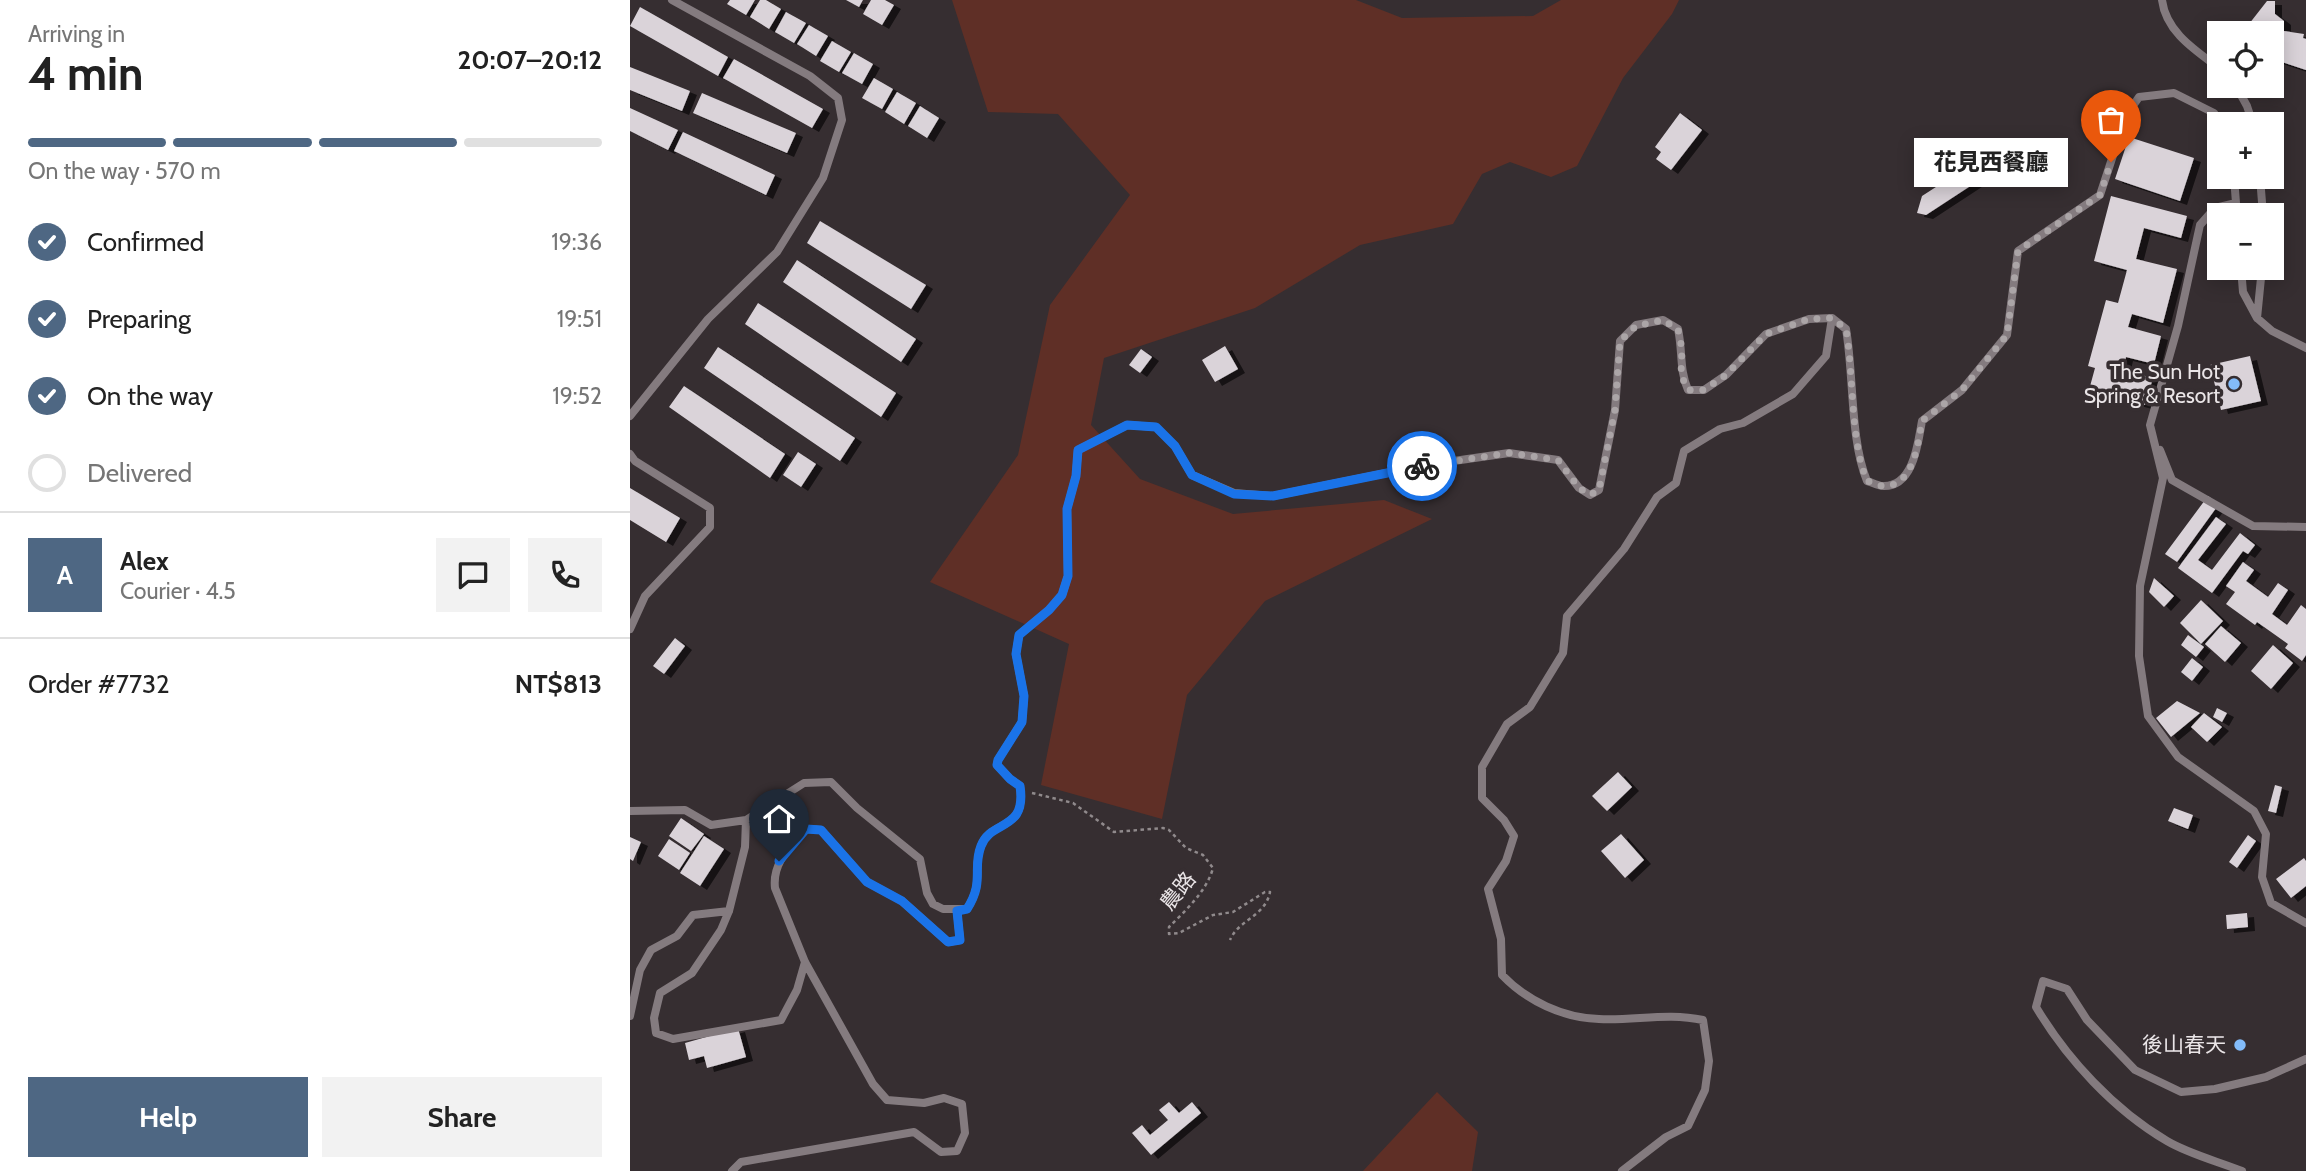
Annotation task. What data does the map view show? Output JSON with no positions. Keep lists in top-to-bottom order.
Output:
{
  "streets": {
    "path": ["農路"]
  },
  "places": ["花見西餐廳", "The Sun Hot Spring & Resort", "後山春天"],
  "page": {
    "heading": ["4 min", "Arriving in", "20:07–20:12"],
    "panel": [
      "Alex",
      "Courier · 4.5",
      "Order #7732",
      "NT$813"
    ],
    "map_buttons": ["+", "−"],
    "bar": "On the way · 570 m",
    "bubble": "花見西餐廳",
    "list": [
      ["Confirmed", "19:36"],
      ["Preparing", "19:51"],
      ["On the way", "19:52"],
      "Delivered"
    ],
    "round": "A",
    "buttons": ["Help", "Share"]
  }
}
